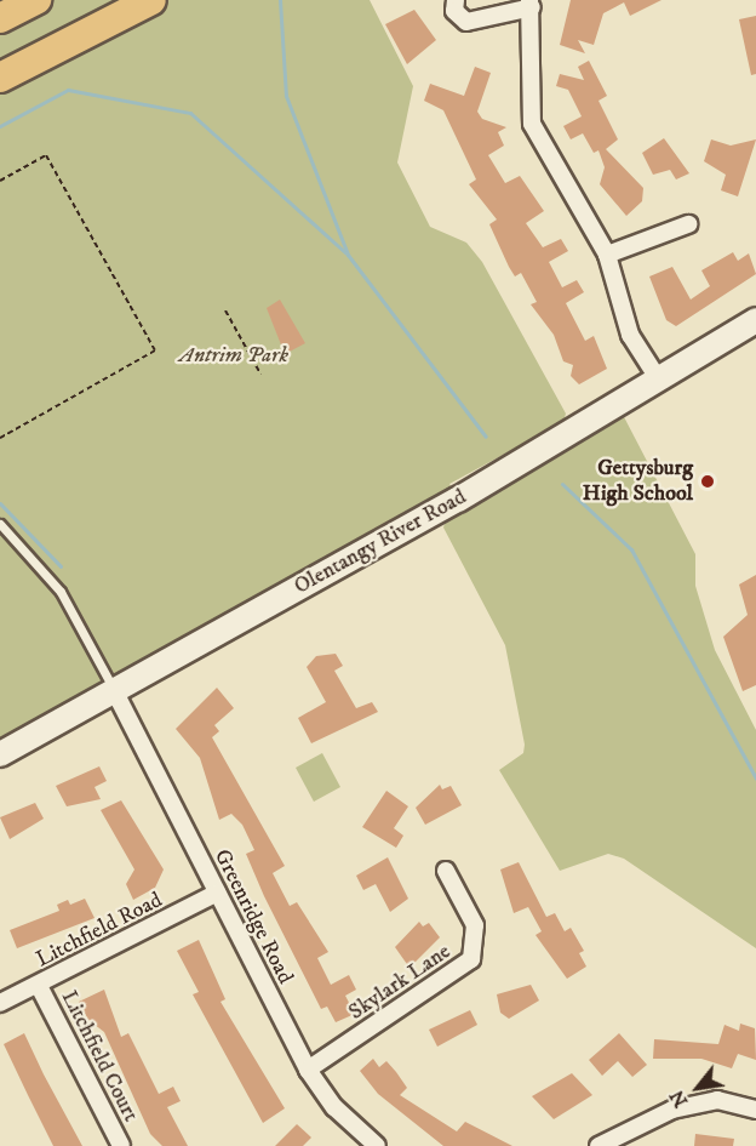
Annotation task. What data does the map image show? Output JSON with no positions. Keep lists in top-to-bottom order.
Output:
{
  "streets": {
    "main road": ["Olentangy River Road"],
    "street": [
      "Greenridge Road",
      "Litchfield Road",
      "Skylark Lane",
      "Litchfield Court"
    ]
  },
  "crossings": [
    ["Olentangy River Road", "Greenridge Road"],
    ["Greenridge Road", "Litchfield Road"],
    ["Greenridge Road", "Skylark Lane"],
    ["Litchfield Road", "Litchfield Court"]
  ],
  "parks": ["Antrim Park"],
  "places": ["Gettysburg High School"],
  "north": "bottom left"
}
